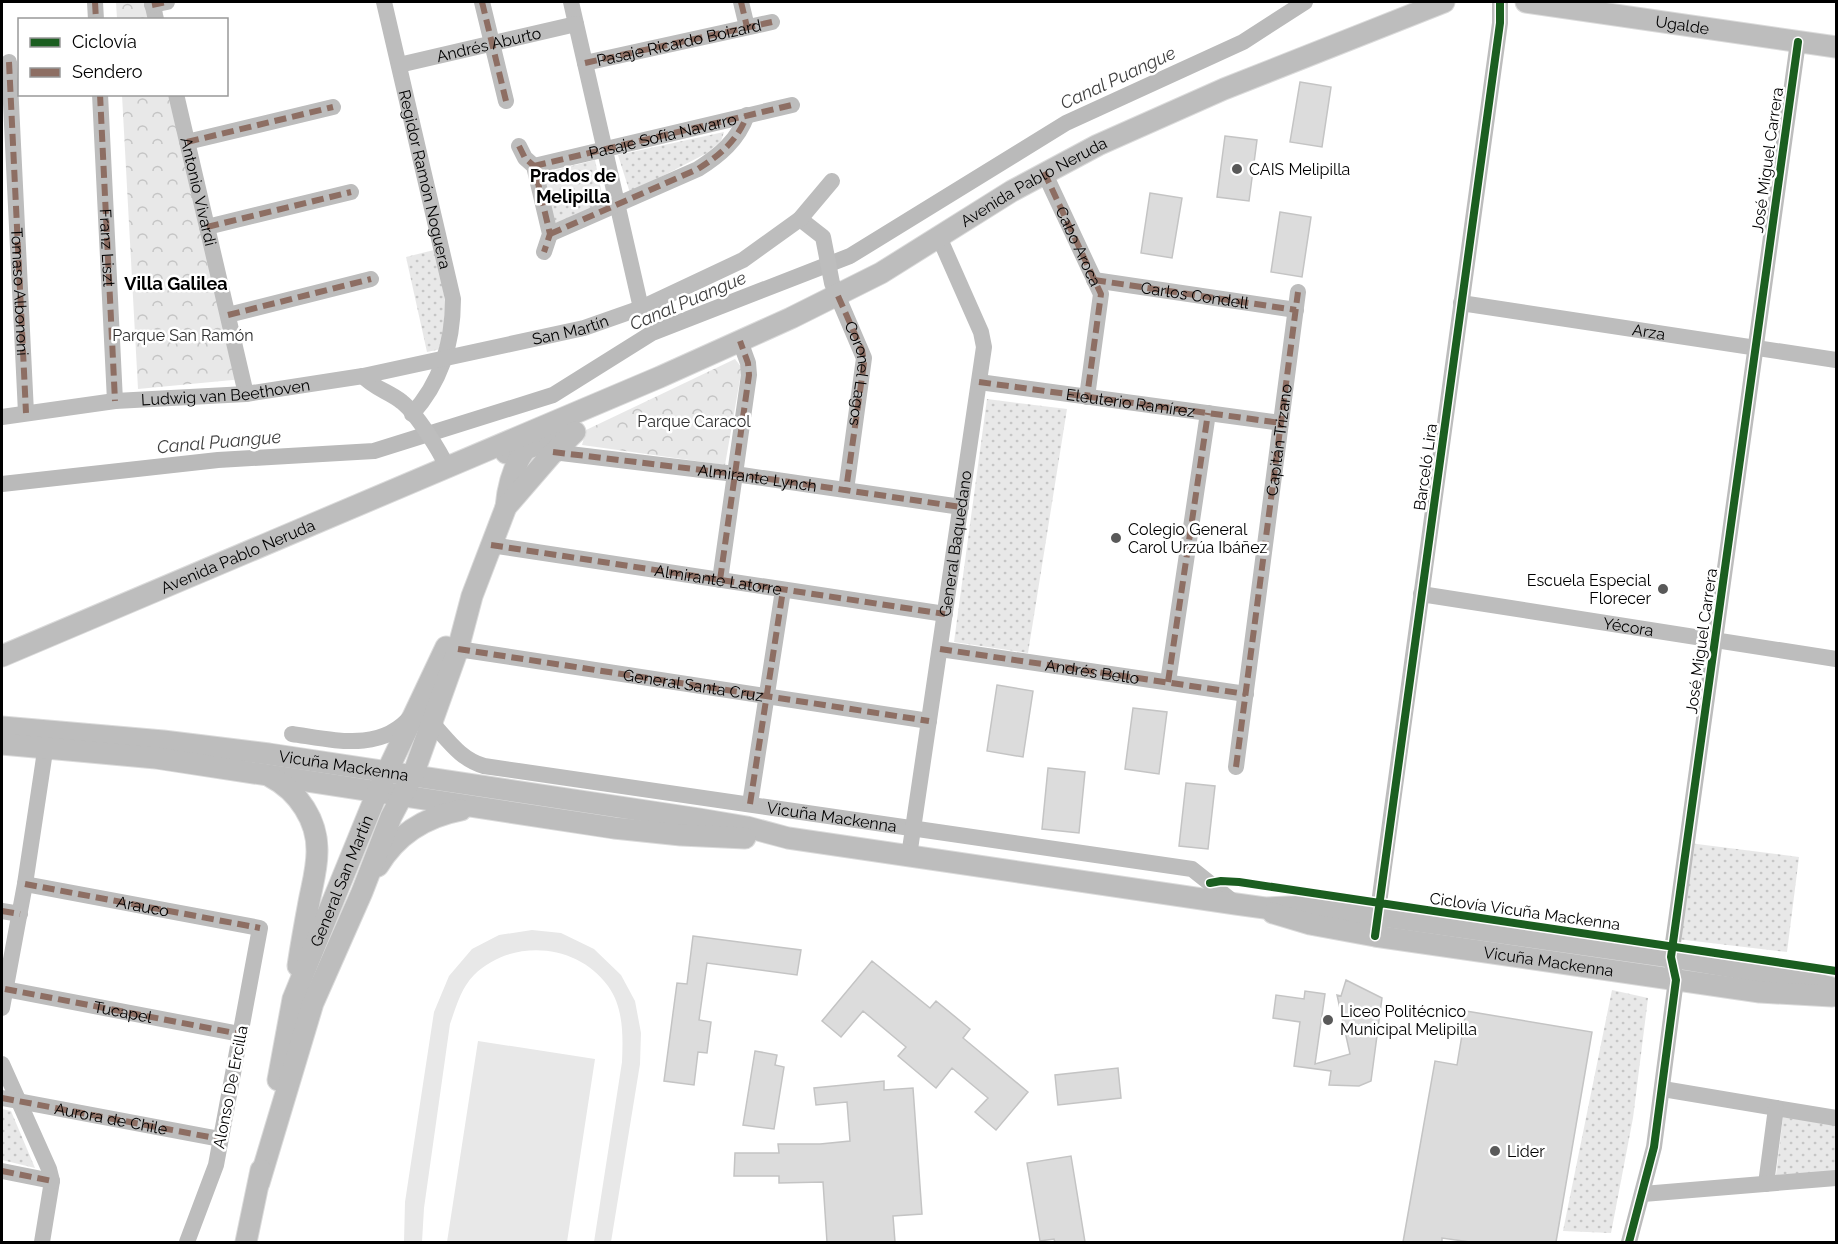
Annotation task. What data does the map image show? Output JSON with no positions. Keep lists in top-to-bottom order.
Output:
{
  "streets": {
    "main road": [
      "Ugalde",
      "Avenida Pablo Neruda",
      "Vicuña Mackenna",
      "General San Martín"
    ],
    "street": [
      "Pasaje Ricardo Boizard",
      "Andrés Aburto",
      "Pasaje Sofía Navarro",
      "José Miguel Carrera",
      "Regidor Ramón Noguera",
      "Antonio Vivardi",
      "Cabo Aroca",
      "Franz Liszt",
      "Tomaso Albononi",
      "Carlos Condell",
      "San Martín",
      "Arza",
      "Coronel Lagos",
      "Ludwig van Beethoven",
      "Eleuterio Ramírez",
      "Capitán Trizano",
      "Barceló Lira",
      "Almirante Lynch",
      "General Baquedano",
      "Almirante Latorre",
      "Yécora",
      "Andrés Bello",
      "General Santa Cruz",
      "Arauco",
      "Tucapel",
      "Alonso De Ercilla",
      "Aurora de Chile"
    ],
    "cycle path": ["Ciclovía Vicuña Mackenna"]
  },
  "crossings": [
    ["Ugalde", "José Miguel Carrera"],
    ["Andrés Aburto", "Regidor Ramón Noguera"],
    ["José Miguel Carrera", "Arza"],
    ["José Miguel Carrera", "Yécora"],
    ["José Miguel Carrera", "Vicuña Mackenna"],
    ["Regidor Ramón Noguera", "San Martín"],
    ["Regidor Ramón Noguera", "Ludwig van Beethoven"],
    ["Avenida Pablo Neruda", "Cabo Aroca"],
    ["Avenida Pablo Neruda", "Coronel Lagos"],
    ["Avenida Pablo Neruda", "General Baquedano"],
    ["Avenida Pablo Neruda", "General San Martín"],
    ["Antonio Vivardi", "Ludwig van Beethoven"],
    ["Cabo Aroca", "Carlos Condell"],
    ["Cabo Aroca", "Eleuterio Ramírez"],
    ["Franz Liszt", "Ludwig van Beethoven"],
    ["Tomaso Albononi", "Ludwig van Beethoven"],
    ["Carlos Condell", "Capitán Trizano"],
    ["San Martín", "Coronel Lagos"],
    ["San Martín", "Ludwig van Beethoven"],
    ["Arza", "Barceló Lira"],
    ["Coronel Lagos", "Almirante Lynch"],
    ["Eleuterio Ramírez", "Capitán Trizano"],
    ["Eleuterio Ramírez", "General Baquedano"],
    ["Capitán Trizano", "Andrés Bello"],
    ["Barceló Lira", "Yécora"],
    ["Barceló Lira", "Vicuña Mackenna"],
    ["Almirante Lynch", "General Baquedano"],
    ["Almirante Lynch", "General San Martín"],
    ["General Baquedano", "Almirante Latorre"],
    ["General Baquedano", "Andrés Bello"],
    ["General Baquedano", "General Santa Cruz"],
    ["General Baquedano", "Vicuña Mackenna"],
    ["Almirante Latorre", "General San Martín"],
    ["General Santa Cruz", "General San Martín"],
    ["Vicuña Mackenna", "General San Martín"],
    ["Arauco", "Alonso De Ercilla"],
    ["Tucapel", "Alonso De Ercilla"],
    ["Alonso De Ercilla", "Aurora de Chile"]
  ],
  "districts": ["Prados de Melipilla", "Villa Galilea"],
  "water": ["Canal Puangue"],
  "parks": ["Parque San Ramón", "Parque Caracol"],
  "places": [
    "CAIS Melipilla",
    "Colegio General Carol Urzúa Ibáñez",
    "Escuela Especial Florecer",
    "Liceo Politécnico Municipal Melipilla",
    "Lider"
  ],
  "legend": ["Ciclovía", "Sendero"]
}
